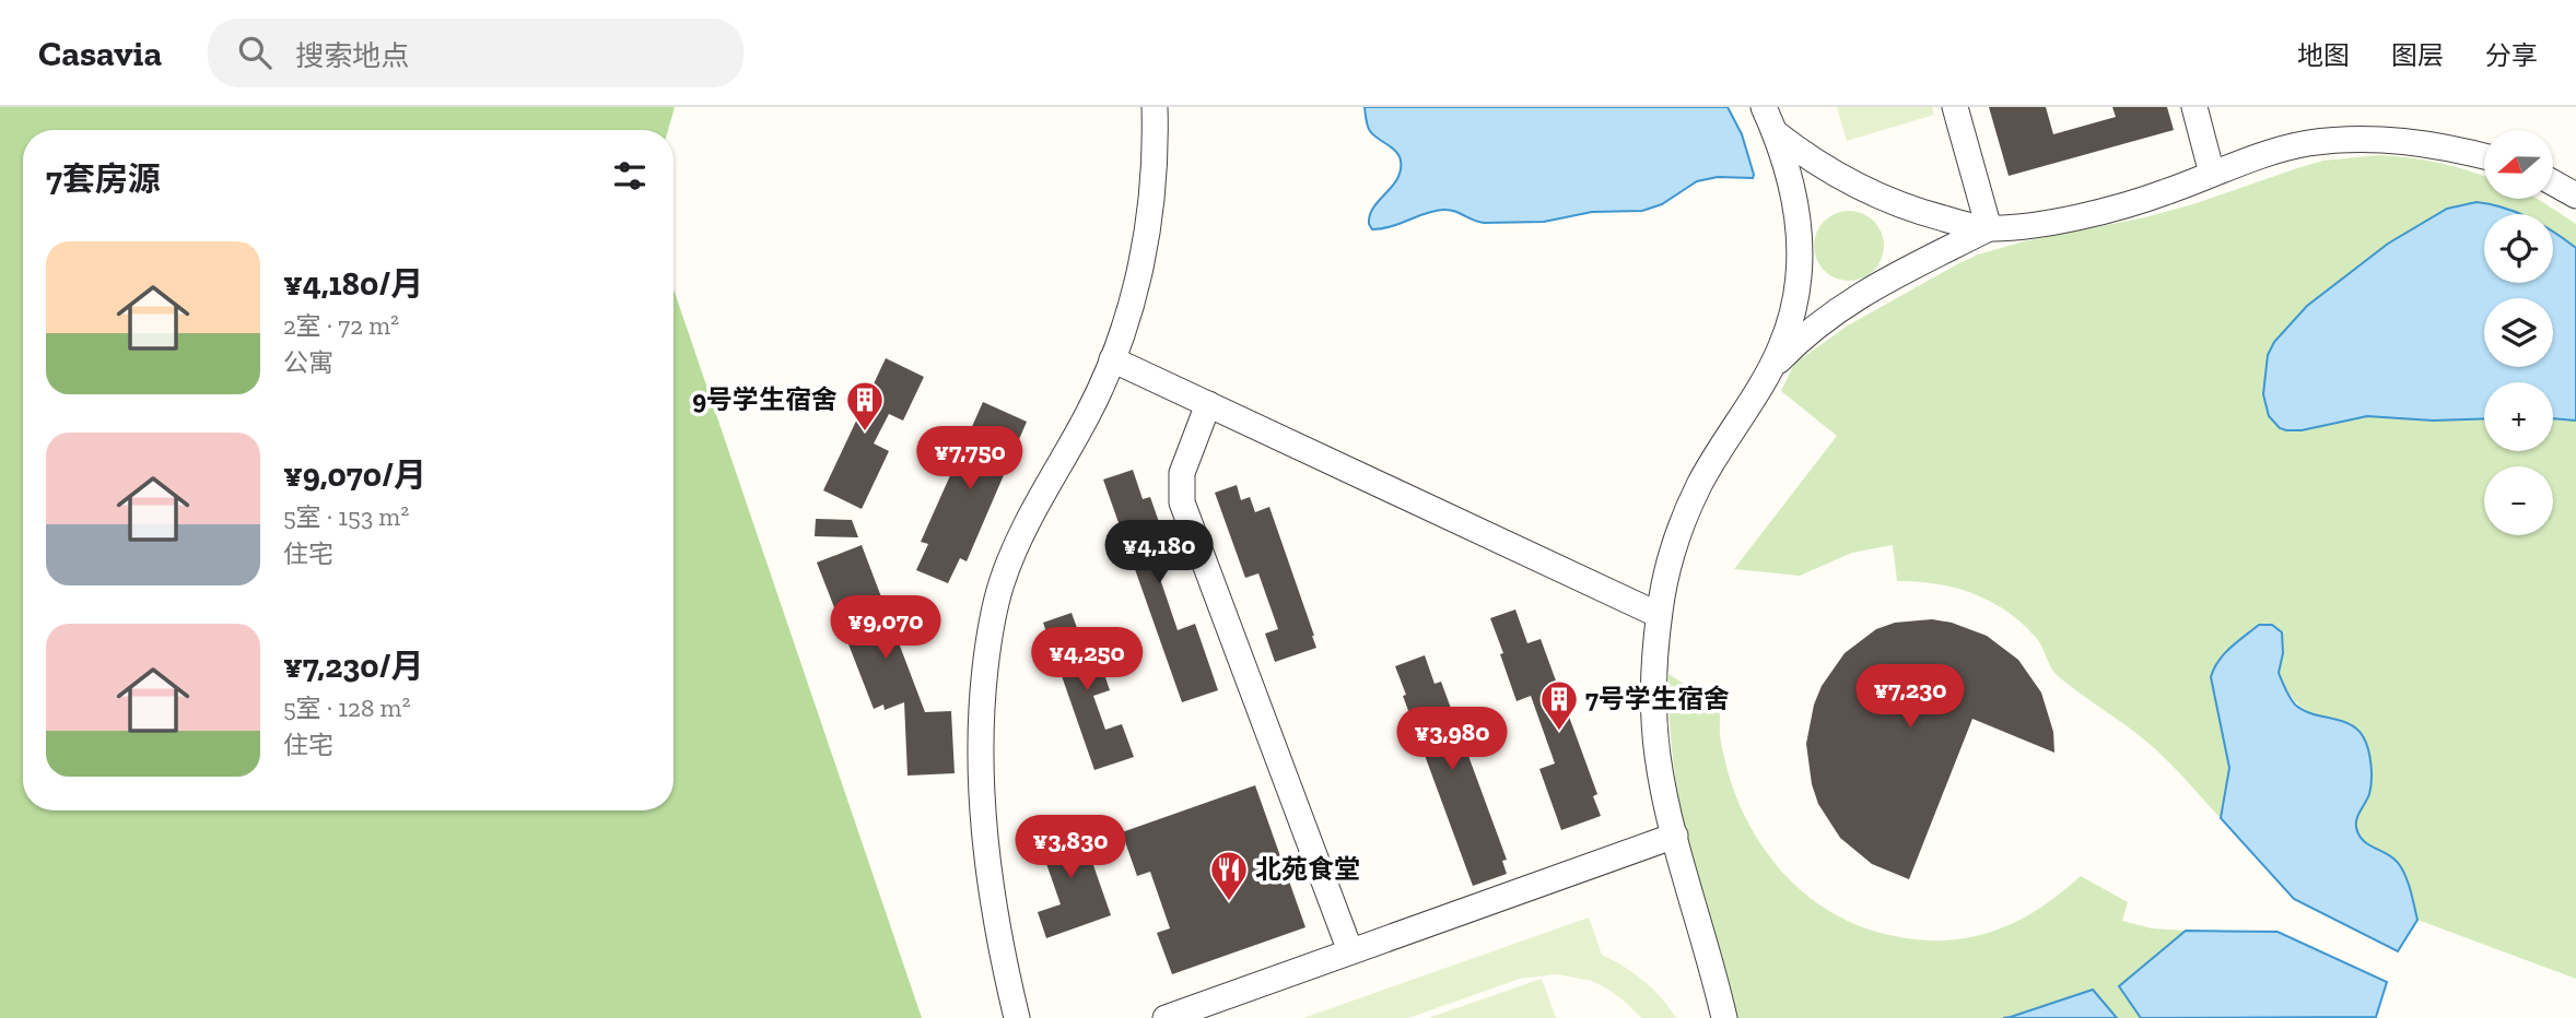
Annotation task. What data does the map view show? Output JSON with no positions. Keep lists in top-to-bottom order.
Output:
{
  "places": {
    "building": ["9号学生宿舍", "7号学生宿舍"],
    "restaurant": ["北苑食堂"]
  },
  "north": "left",
  "page": {
    "header": "Casavia",
    "search": "搜索地点",
    "nav": ["地图", "图层", "分享"],
    "map_buttons": ["+", "−"],
    "heading": "7套房源",
    "list": [
      {
        "name": "¥4,180/月",
        "note": "2室 · 72 m² · 公寓"
      },
      {
        "name": "¥9,070/月",
        "note": "5室 · 153 m² · 住宅"
      },
      {
        "name": "¥7,230/月",
        "note": "5室 · 128 m² · 住宅"
      }
    ],
    "price": [
      "¥7,750",
      "¥4,180",
      "¥9,070",
      "¥4,250",
      "¥7,230",
      "¥3,980",
      "¥3,830"
    ]
  }
}
